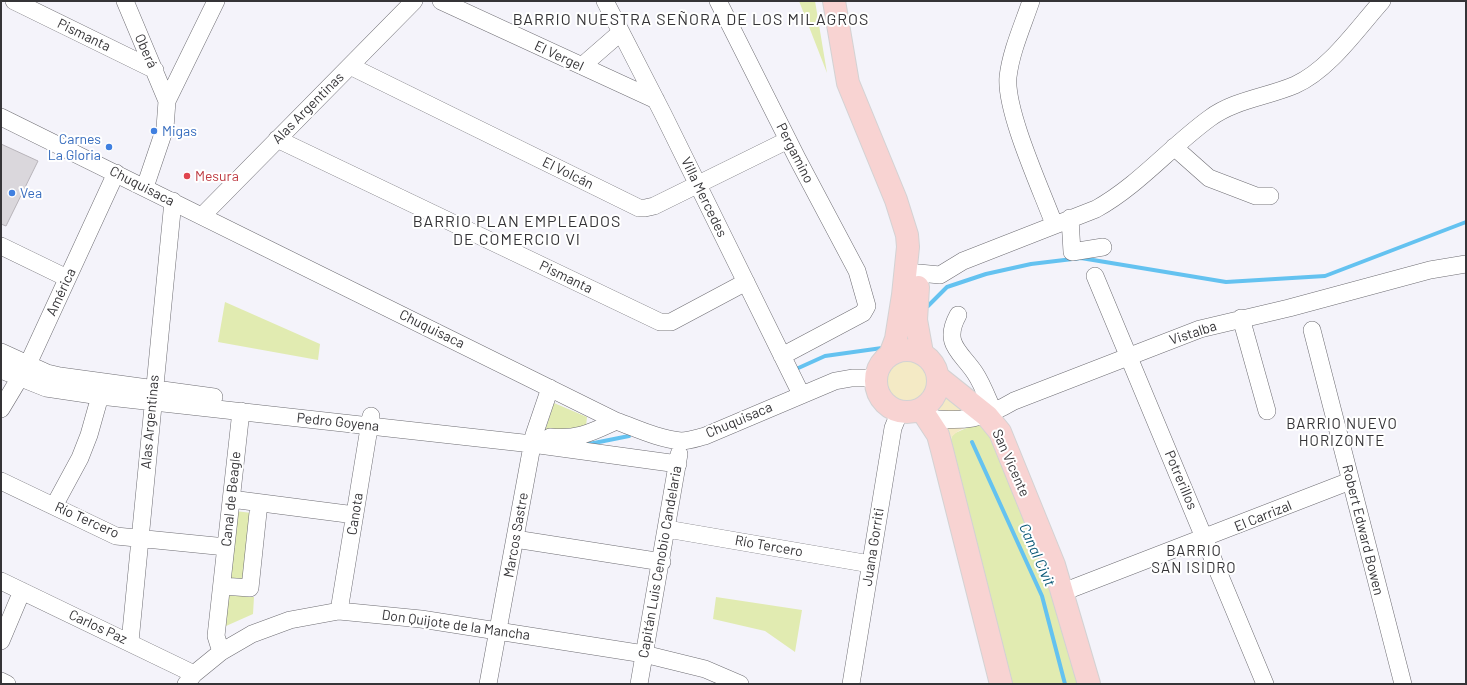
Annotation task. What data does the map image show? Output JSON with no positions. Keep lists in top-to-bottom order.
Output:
{
  "streets": {
    "main road": ["San Vicente"],
    "street": [
      "Pismanta",
      "Oberá",
      "El Vergel",
      "Alas Argentinas",
      "Pergamino",
      "El Volcán",
      "Chuquisaca",
      "Villa Mercedes",
      "América",
      "Vistalba",
      "Pedro Goyena",
      "Potrerillos",
      "Canal de Beagle",
      "Canota",
      "El Carrizal",
      "Río Tercero",
      "Robert Edward Bowen",
      "Marcos Sastre",
      "Juana Gorriti",
      "Capitán Luis Cenobio Candelaria",
      "Don Quijote de la Mancha",
      "Carlos Paz"
    ]
  },
  "crossings": [
    ["Pismanta", "Oberá"],
    ["Pismanta", "Alas Argentinas"],
    ["Pismanta", "Villa Mercedes"],
    ["El Vergel", "Villa Mercedes"],
    ["Alas Argentinas", "El Volcán"],
    ["Alas Argentinas", "Chuquisaca"],
    ["Alas Argentinas", "Pedro Goyena"],
    ["Alas Argentinas", "Río Tercero"],
    ["Alas Argentinas", "Carlos Paz"],
    ["Pergamino", "El Volcán"],
    ["Pergamino", "Chuquisaca"],
    ["Pergamino", "Villa Mercedes"],
    ["El Volcán", "Villa Mercedes"],
    ["Chuquisaca", "Villa Mercedes"],
    ["Chuquisaca", "América"],
    ["Chuquisaca", "Vistalba"],
    ["Chuquisaca", "Pedro Goyena"],
    ["Chuquisaca", "San Vicente"],
    ["Chuquisaca", "Marcos Sastre"],
    ["Chuquisaca", "Juana Gorriti"],
    ["Chuquisaca", "Capitán Luis Cenobio Candelaria"],
    ["América", "Pedro Goyena"],
    ["Vistalba", "San Vicente"],
    ["Vistalba", "Potrerillos"],
    ["Vistalba", "Juana Gorriti"],
    ["Pedro Goyena", "Canal de Beagle"],
    ["Pedro Goyena", "Canota"],
    ["Pedro Goyena", "Marcos Sastre"],
    ["Pedro Goyena", "Capitán Luis Cenobio Candelaria"],
    ["San Vicente", "El Carrizal"],
    ["San Vicente", "Juana Gorriti"],
    ["Potrerillos", "El Carrizal"],
    ["Canal de Beagle", "Río Tercero"],
    ["Canal de Beagle", "Don Quijote de la Mancha"],
    ["Canota", "Don Quijote de la Mancha"],
    ["El Carrizal", "Robert Edward Bowen"],
    ["Río Tercero", "Juana Gorriti"],
    ["Río Tercero", "Capitán Luis Cenobio Candelaria"],
    ["Marcos Sastre", "Don Quijote de la Mancha"],
    ["Capitán Luis Cenobio Candelaria", "Don Quijote de la Mancha"],
    ["Don Quijote de la Mancha", "Carlos Paz"]
  ],
  "districts": [
    "BARRIO NUESTRA SEÑORA DE LOS MILAGROS",
    "BARRIO PLAN EMPLEADOS DE COMERCIO VI",
    "BARRIO NUEVO HORIZONTE",
    "BARRIO SAN ISIDRO"
  ],
  "water": ["Canal Civit"],
  "places": [
    "Migas",
    "Carnes La Gloria",
    "Mesura",
    "Vea"
  ]
}
